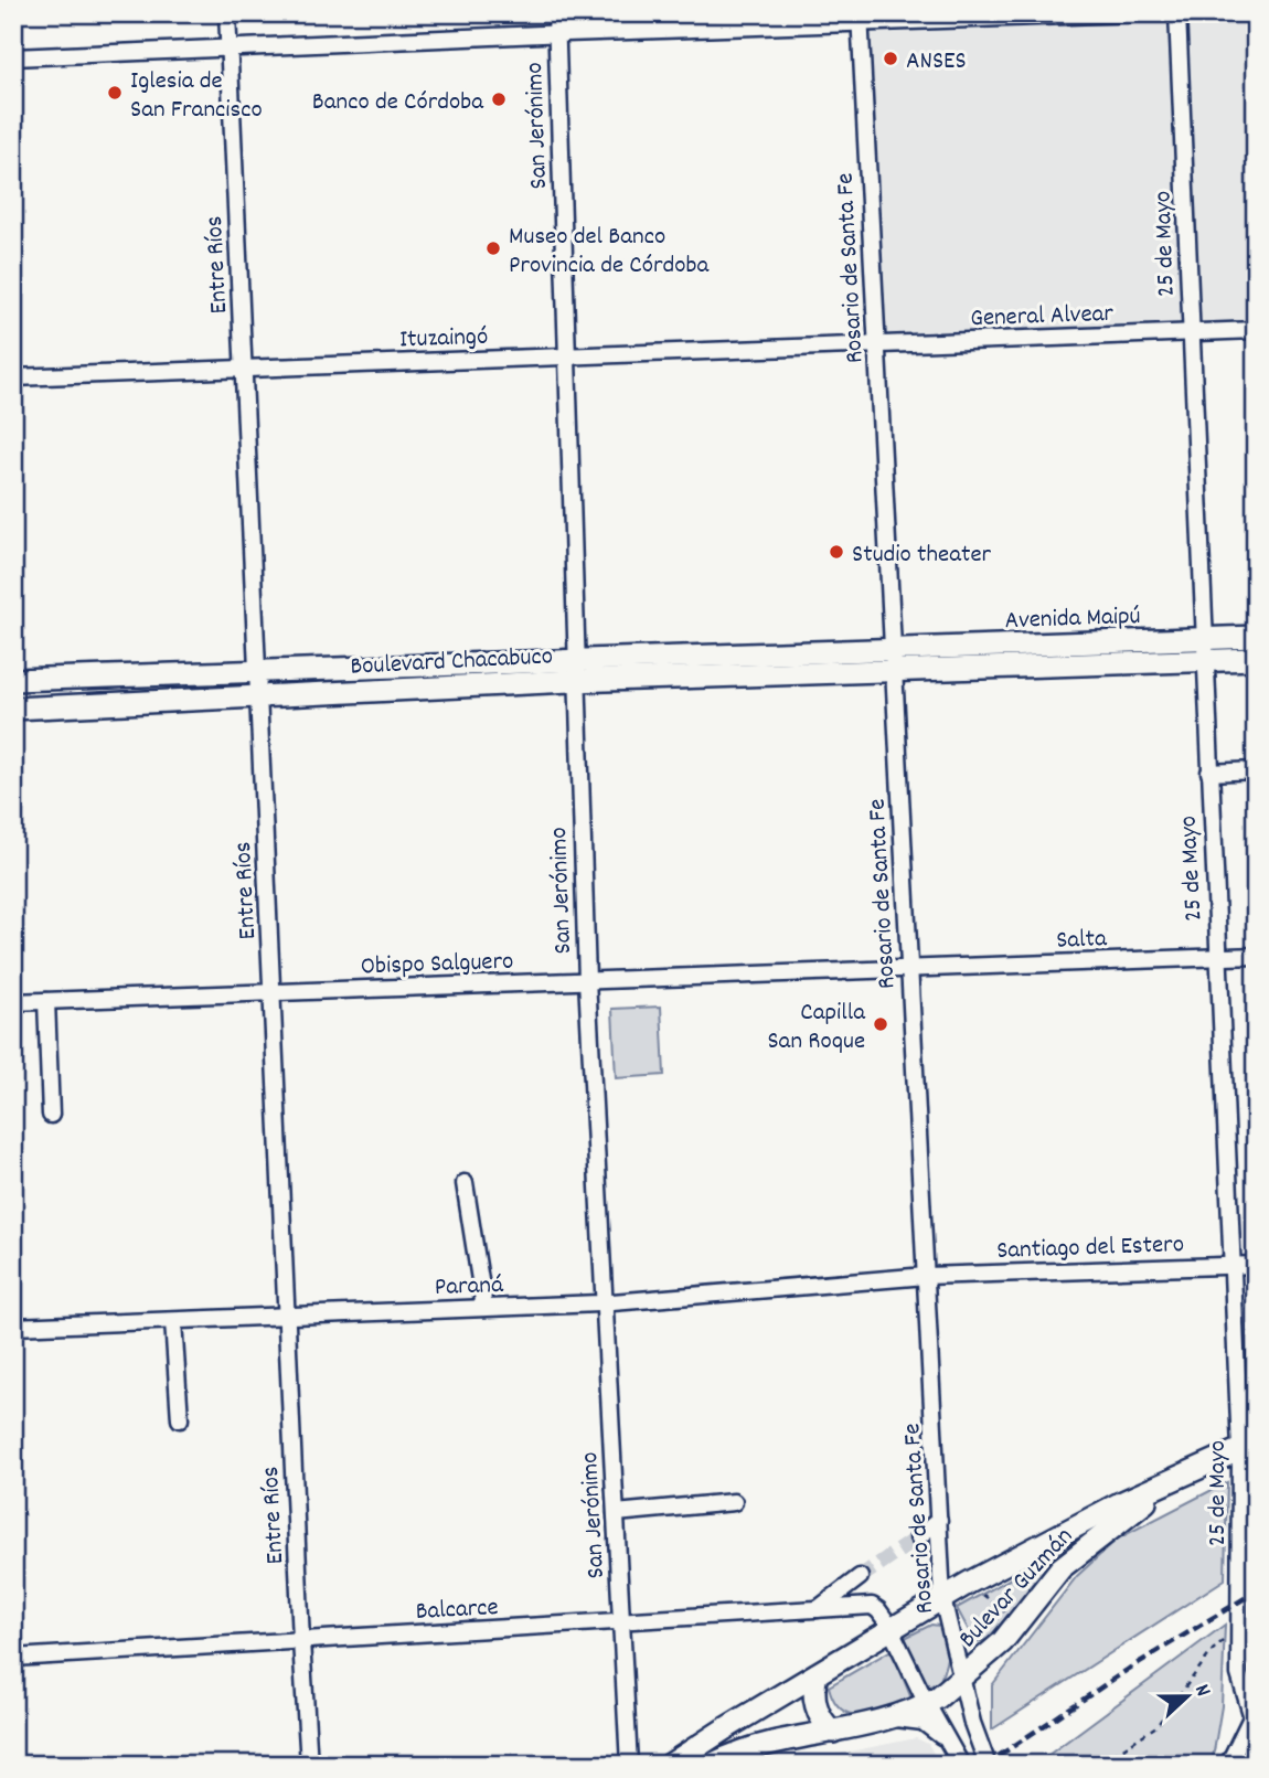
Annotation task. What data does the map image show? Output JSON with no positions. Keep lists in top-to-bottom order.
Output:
{
  "streets": {
    "main road": ["Avenida Maipú", "Boulevard Chacabuco", "Bulevar Guzmán"],
    "street": [
      "San Jerónimo",
      "25 de Mayo",
      "Entre Ríos",
      "Rosario de Santa Fe",
      "General Alvear",
      "Ituzaingó",
      "Salta",
      "Obispo Salguero",
      "Santiago del Estero",
      "Paraná",
      "Balcarce"
    ]
  },
  "crossings": [
    ["San Jerónimo", "Ituzaingó"],
    ["San Jerónimo", "Boulevard Chacabuco"],
    ["San Jerónimo", "Obispo Salguero"],
    ["San Jerónimo", "Paraná"],
    ["San Jerónimo", "Balcarce"],
    ["25 de Mayo", "General Alvear"],
    ["25 de Mayo", "Avenida Maipú"],
    ["25 de Mayo", "Salta"],
    ["25 de Mayo", "Santiago del Estero"],
    ["25 de Mayo", "Bulevar Guzmán"],
    ["Entre Ríos", "Ituzaingó"],
    ["Entre Ríos", "Boulevard Chacabuco"],
    ["Entre Ríos", "Obispo Salguero"],
    ["Entre Ríos", "Paraná"],
    ["Entre Ríos", "Balcarce"],
    ["Rosario de Santa Fe", "General Alvear"],
    ["Rosario de Santa Fe", "Ituzaingó"],
    ["Rosario de Santa Fe", "Avenida Maipú"],
    ["Rosario de Santa Fe", "Boulevard Chacabuco"],
    ["Rosario de Santa Fe", "Salta"],
    ["Rosario de Santa Fe", "Obispo Salguero"],
    ["Rosario de Santa Fe", "Santiago del Estero"],
    ["Rosario de Santa Fe", "Paraná"],
    ["Rosario de Santa Fe", "Bulevar Guzmán"],
    ["Rosario de Santa Fe", "Balcarce"],
    ["General Alvear", "Ituzaingó"],
    ["Avenida Maipú", "Boulevard Chacabuco"],
    ["Salta", "Obispo Salguero"],
    ["Santiago del Estero", "Paraná"],
    ["Bulevar Guzmán", "Balcarce"]
  ],
  "places": [
    "ANSES",
    "Iglesia de San Francisco",
    "Banco de Córdoba",
    "Museo del Banco Provincia de Córdoba",
    "Studio theater",
    "Capilla San Roque"
  ],
  "north": "right"
}
